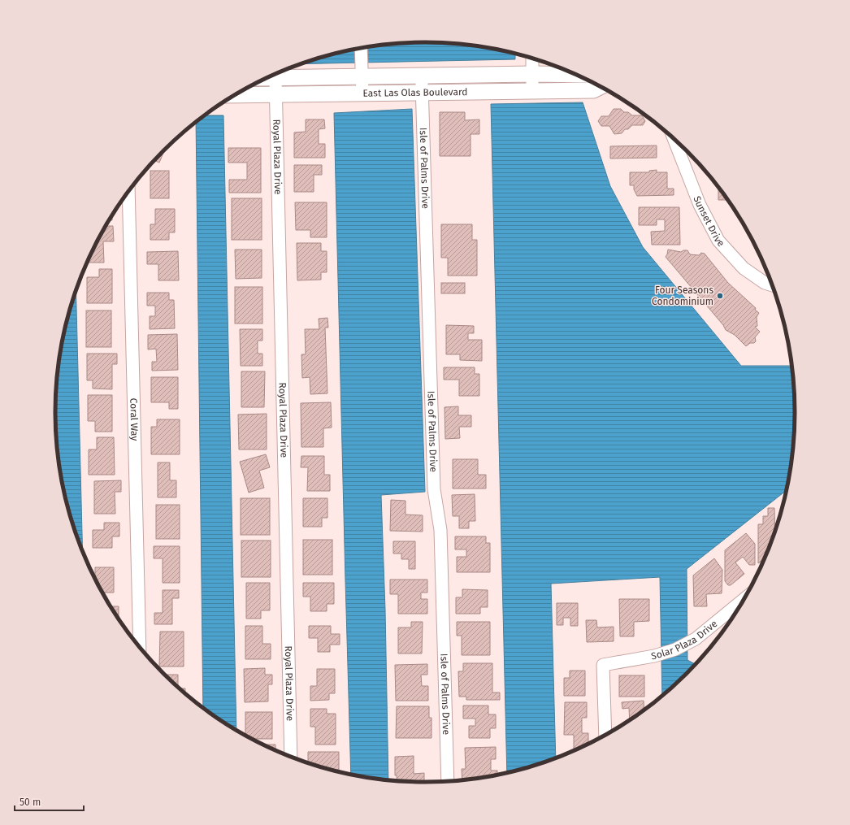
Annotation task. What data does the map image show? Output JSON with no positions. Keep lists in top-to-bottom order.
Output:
{
  "streets": {
    "main road": ["East Las Olas Boulevard"],
    "street": [
      "Royal Plaza Drive",
      "Isle of Palms Drive",
      "Sunset Drive",
      "Coral Way",
      "Solar Plaza Drive"
    ]
  },
  "crossings": [
    ["East Las Olas Boulevard", "Royal Plaza Drive"],
    ["East Las Olas Boulevard", "Isle of Palms Drive"]
  ],
  "places": ["Four Seasons Condominium"],
  "scale_bar": "50 m"
}
